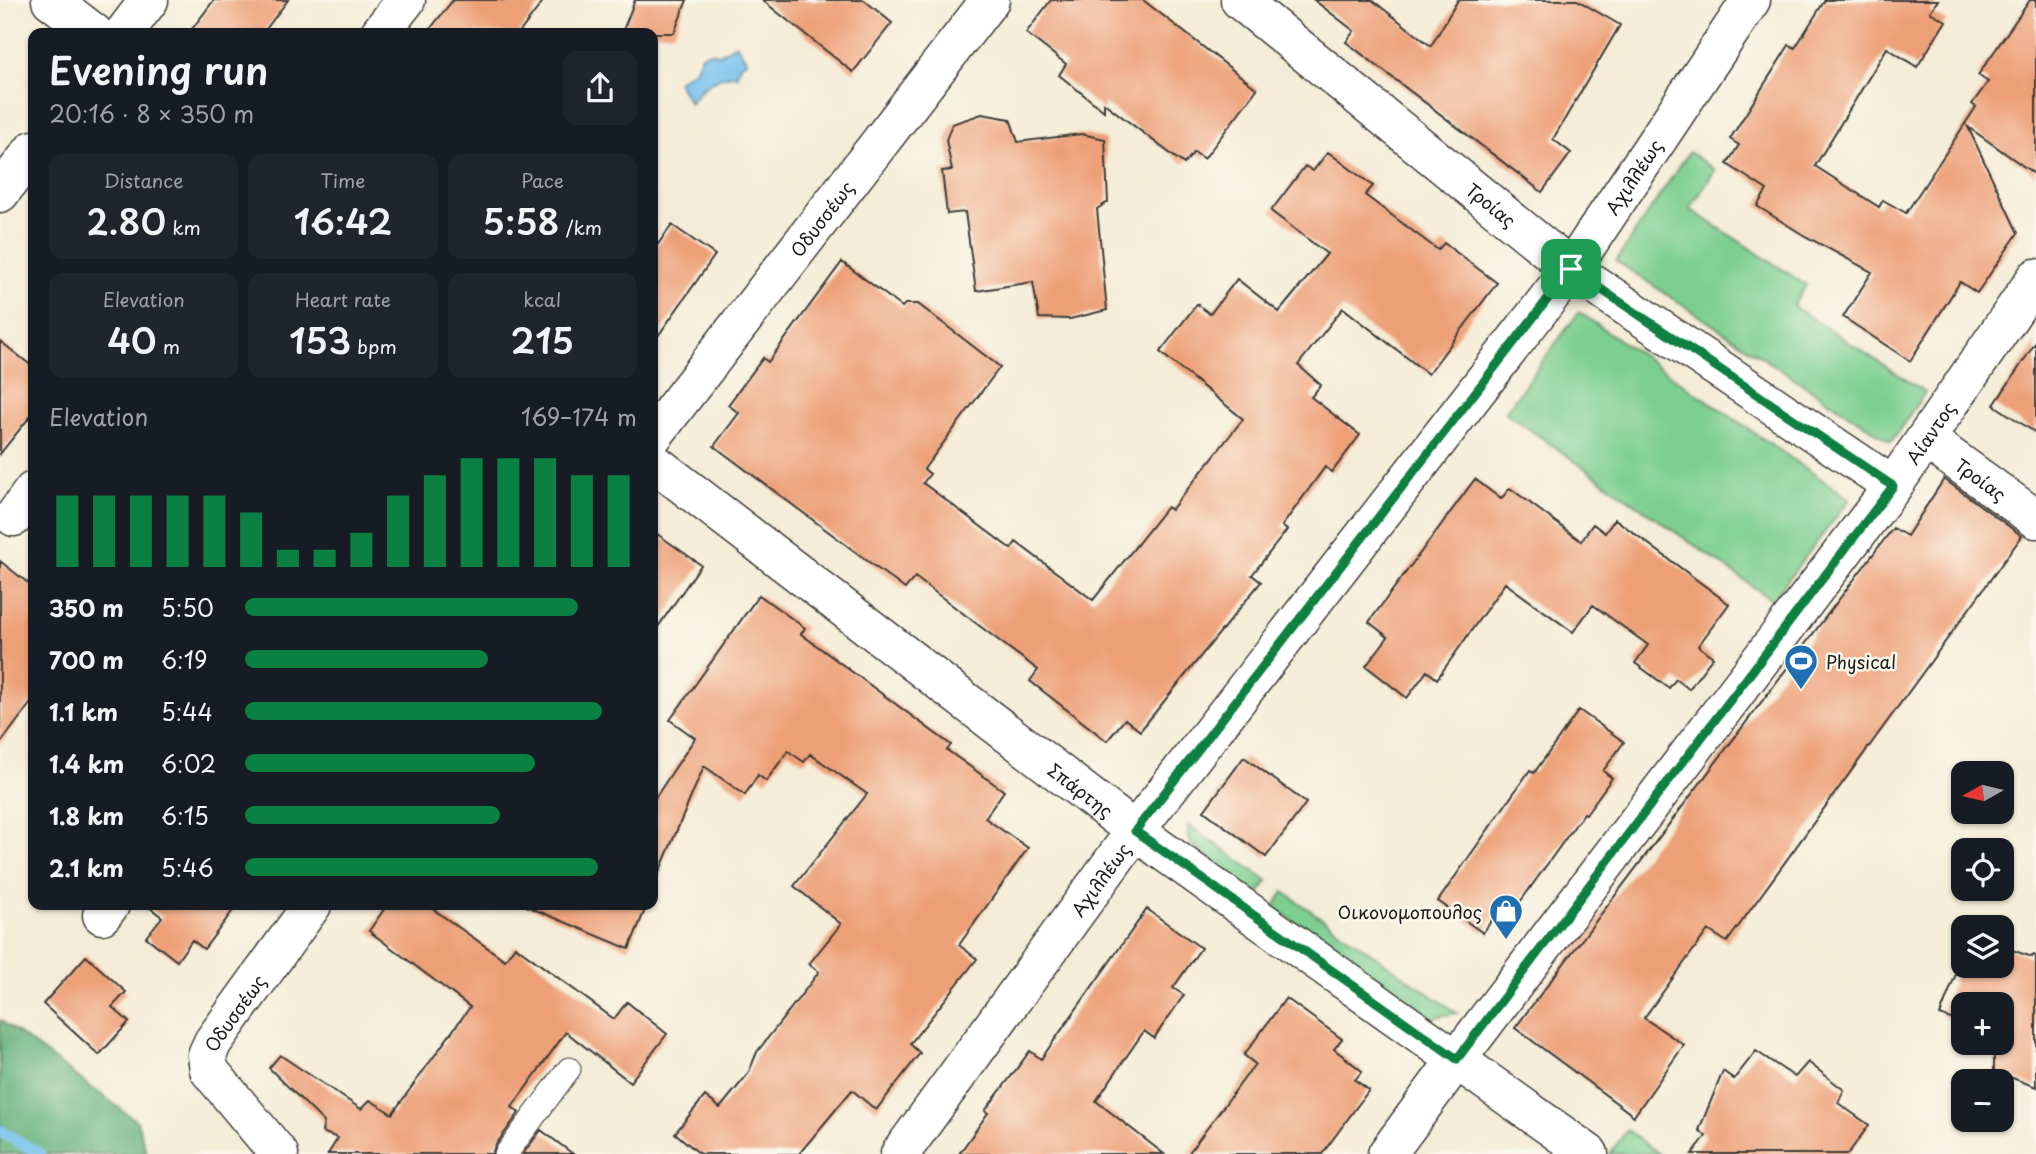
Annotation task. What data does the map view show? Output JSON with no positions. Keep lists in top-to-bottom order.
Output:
{
  "streets": {
    "street": [
      "Αχιλλέως",
      "Τροίας",
      "Οδυσσέως",
      "Αίαντος",
      "Σπάρτης"
    ]
  },
  "crossings": [
    ["Αχιλλέως", "Τροίας"],
    ["Αχιλλέως", "Σπάρτης"],
    ["Τροίας", "Αίαντος"],
    ["Αίαντος", "Σπάρτης"]
  ],
  "places": {
    "sports": ["Physical"],
    "shop": ["Οικονομοπουλος"]
  },
  "north": "left",
  "page": {
    "heading": ["Evening run", "20:16 · 8 × 350 m"],
    "stats": [
      ["Distance", "2.80 km"],
      ["Time", "16:42"],
      ["Pace", "5:58 /km"],
      ["Elevation", "40 m"],
      ["Heart rate", "153 bpm"],
      ["kcal", "215"]
    ],
    "chart": ["Elevation", "169–174 m"],
    "list": [
      {
        "name": "350 m",
        "note": "5:50"
      },
      {
        "name": "700 m",
        "note": "6:19"
      },
      {
        "name": "1.1 km",
        "note": "5:44"
      },
      {
        "name": "1.4 km",
        "note": "6:02"
      },
      {
        "name": "1.8 km",
        "note": "6:15"
      },
      {
        "name": "2.1 km",
        "note": "5:46"
      }
    ],
    "map_buttons": ["+", "−"]
  }
}
